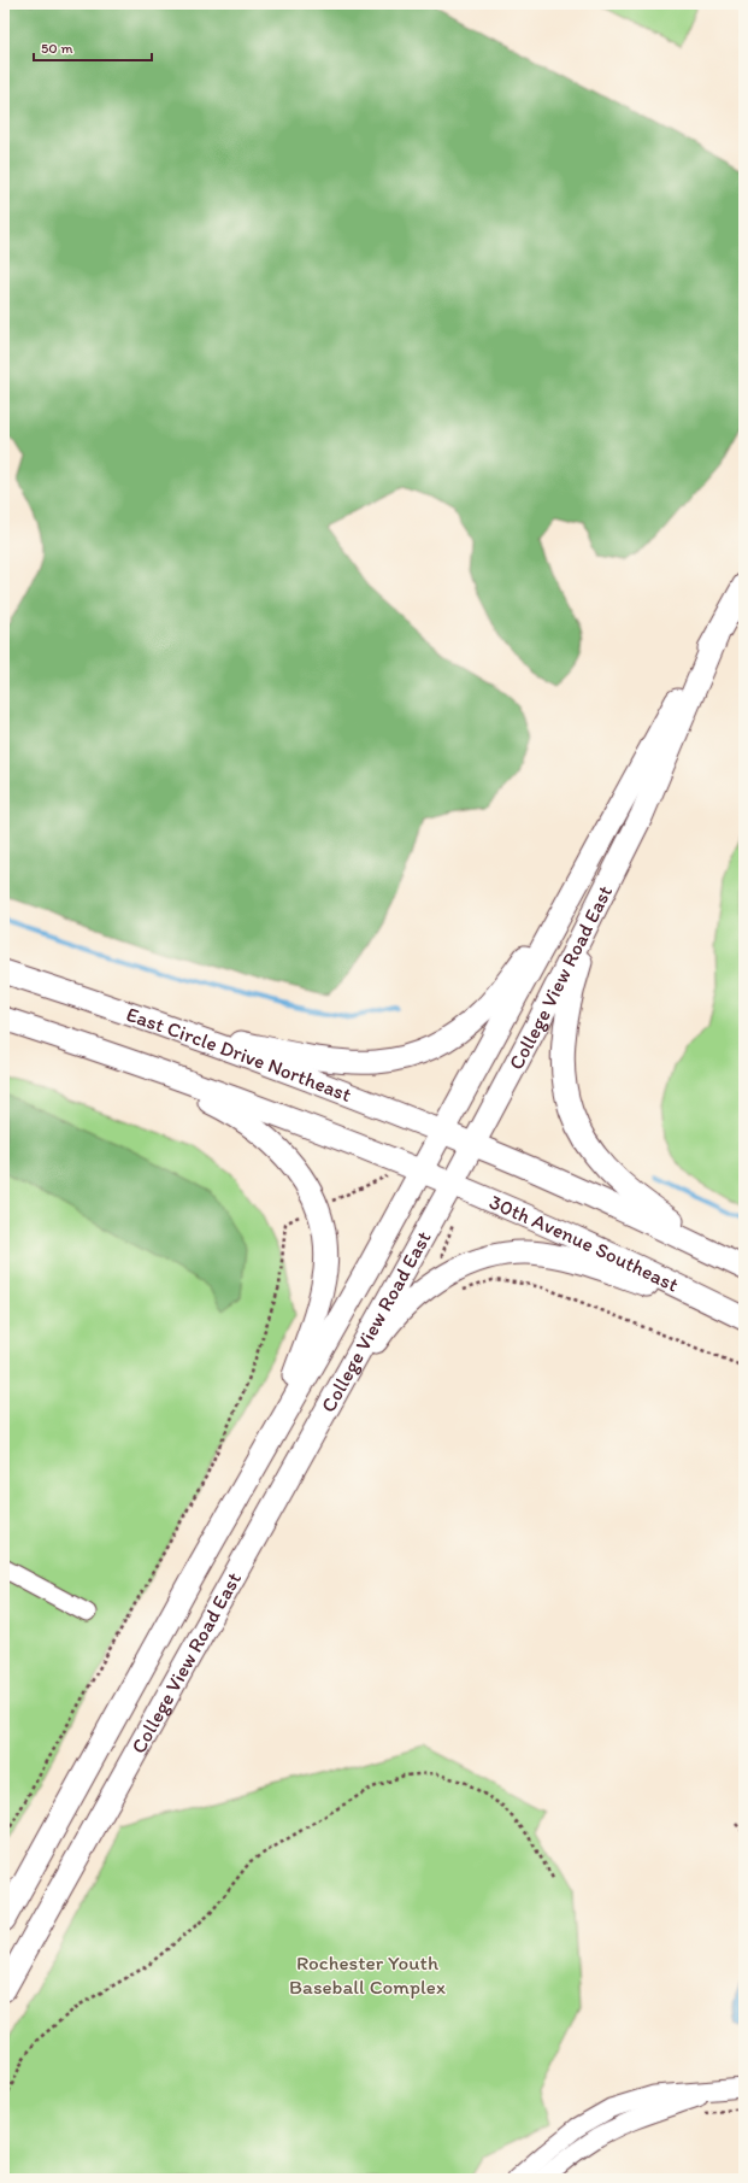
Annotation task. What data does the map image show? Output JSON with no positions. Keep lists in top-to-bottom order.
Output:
{
  "streets": {
    "main road": ["College View Road East", "East Circle Drive Northeast", "30th Avenue Southeast"]
  },
  "crossings": [
    ["College View Road East", "East Circle Drive Northeast"],
    ["College View Road East", "30th Avenue Southeast"],
    ["East Circle Drive Northeast", "30th Avenue Southeast"]
  ],
  "parks": ["Rochester Youth Baseball Complex"],
  "scale_bar": "50 m"
}
